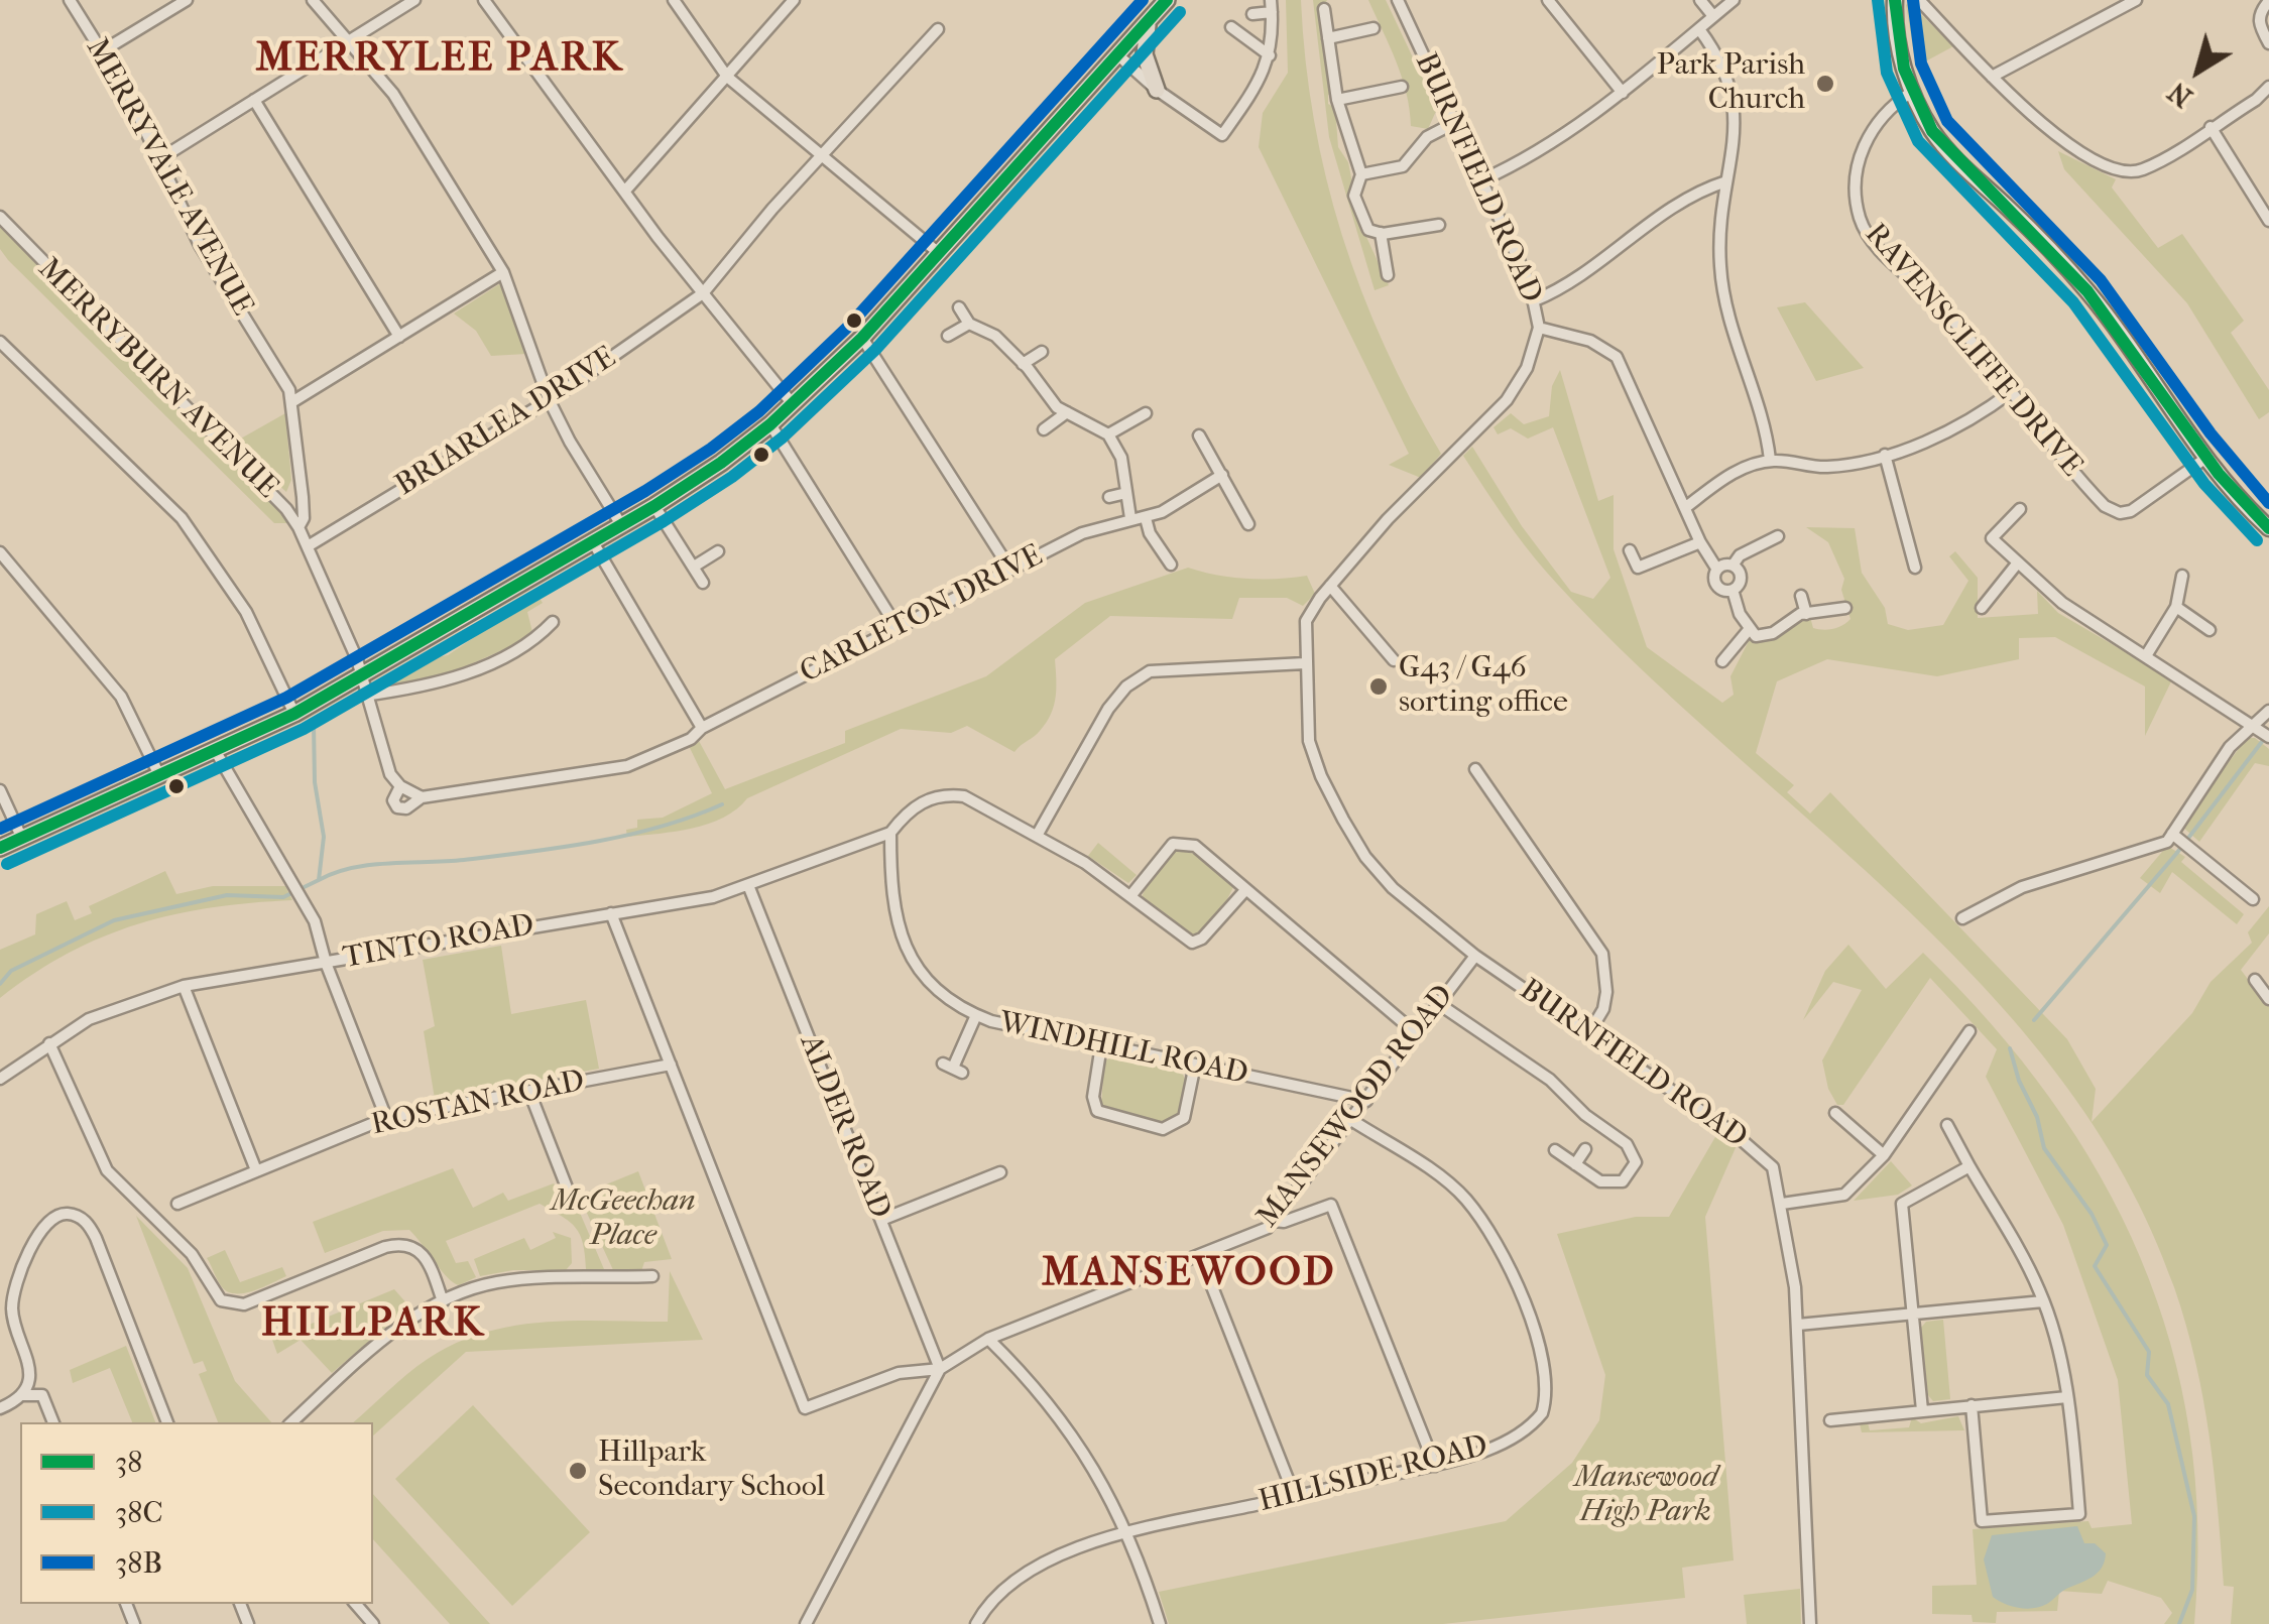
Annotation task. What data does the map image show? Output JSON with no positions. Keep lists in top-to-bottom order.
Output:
{
  "streets": {
    "street": [
      "MERRYVALE AVENUE",
      "BURNFIELD ROAD",
      "RAVENSCLIFFE DRIVE",
      "MERRYBURN AVENUE",
      "BRIARLEA DRIVE",
      "CARLETON DRIVE",
      "TINTO ROAD",
      "WINDHILL ROAD",
      "ROSTAN ROAD",
      "MANSEWOOD ROAD",
      "ALDER ROAD",
      "HILLSIDE ROAD"
    ]
  },
  "crossings": [
    ["MERRYVALE AVENUE", "MERRYBURN AVENUE"],
    ["BURNFIELD ROAD", "MANSEWOOD ROAD"],
    ["MERRYBURN AVENUE", "BRIARLEA DRIVE"],
    ["TINTO ROAD", "WINDHILL ROAD"],
    ["TINTO ROAD", "ALDER ROAD"],
    ["WINDHILL ROAD", "MANSEWOOD ROAD"],
    ["MANSEWOOD ROAD", "ALDER ROAD"],
    ["MANSEWOOD ROAD", "HILLSIDE ROAD"]
  ],
  "districts": ["MERRYLEE PARK", "MANSEWOOD", "HILLPARK"],
  "parks": ["McGeechan Place", "Mansewood High Park"],
  "places": ["Park Parish Church", "G43 / G46 sorting office", "Hillpark Secondary School"],
  "lines": ["transit line 38", "transit line 38C", "transit line 38B"],
  "legend": ["38", "38C", "38B"],
  "north": "bottom left"
}
